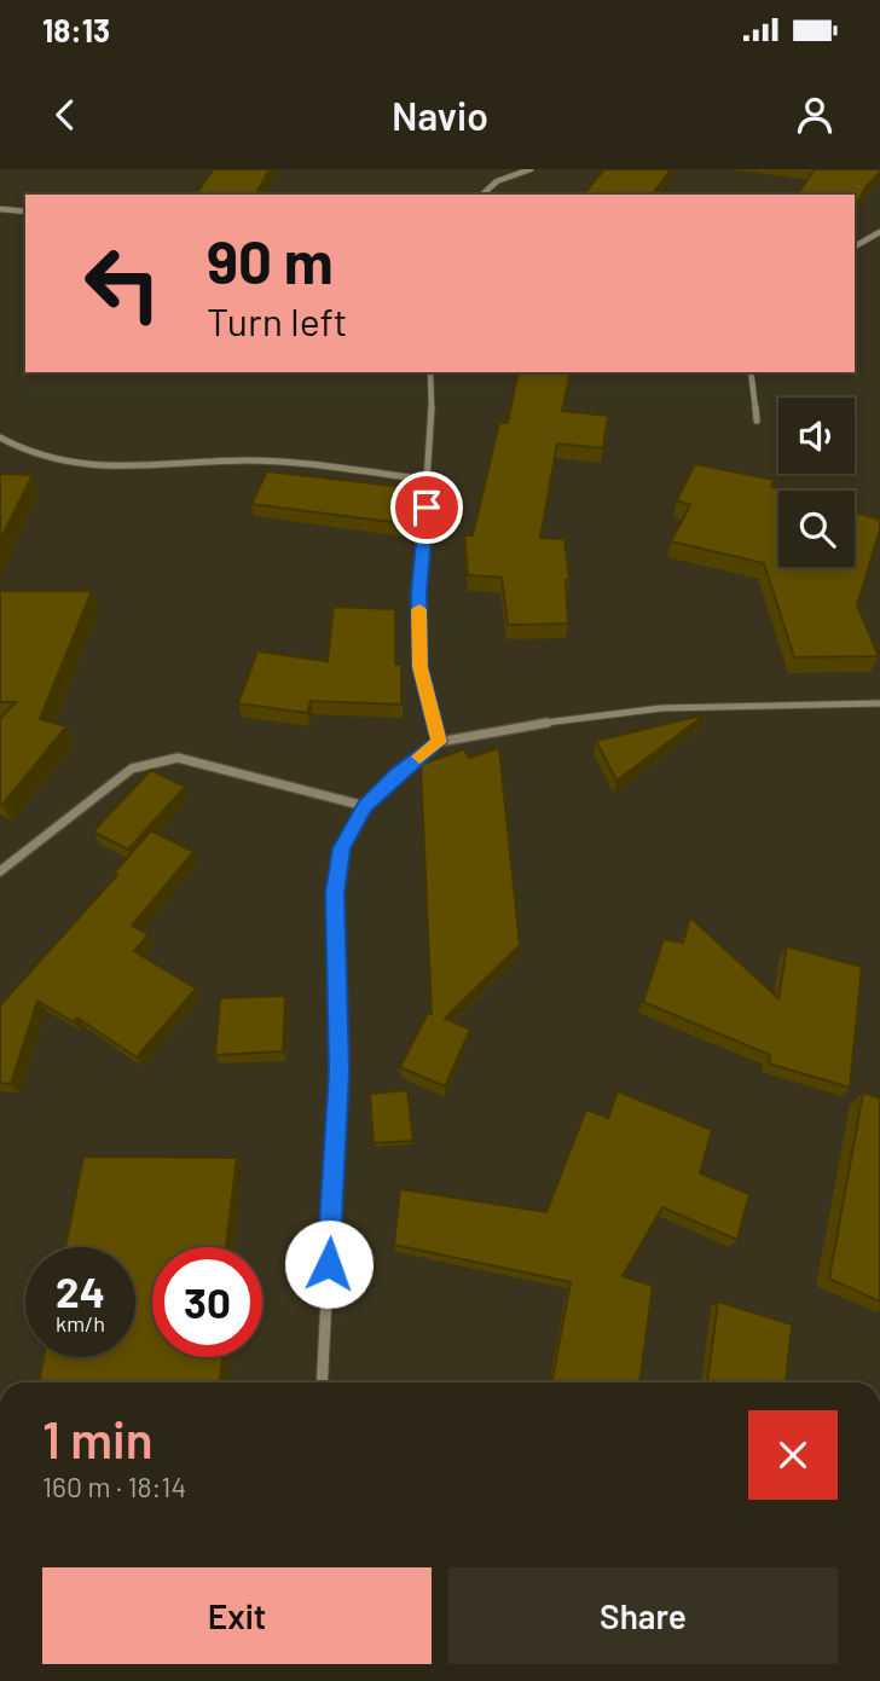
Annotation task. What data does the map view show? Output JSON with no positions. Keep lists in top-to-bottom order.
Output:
{
  "page": {
    "status": "18:13",
    "header": "Navio",
    "turn": ["90 m", "Turn left"],
    "speed": "24 km/h",
    "limit": "30",
    "heading": ["1 min", "160 m · 18:14"],
    "buttons": ["Exit", "Share"]
  }
}
